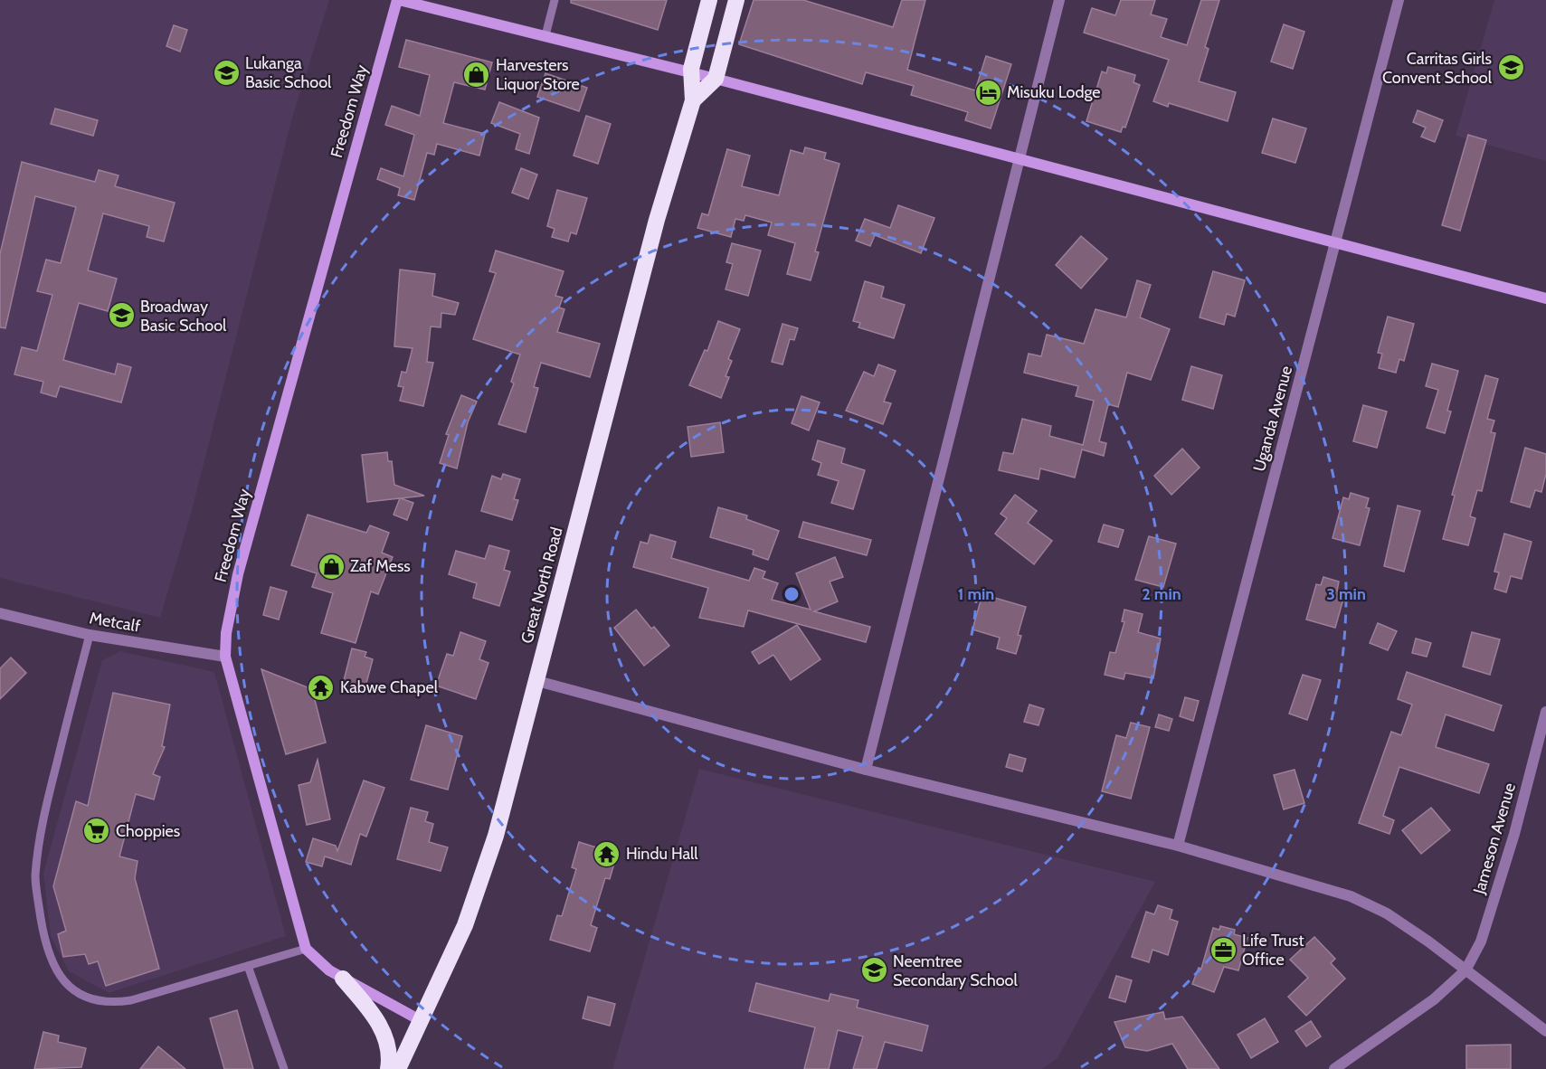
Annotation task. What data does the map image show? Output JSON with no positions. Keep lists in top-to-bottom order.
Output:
{
  "streets": {
    "highway": ["Great North Road"],
    "main road": ["Freedom Way"],
    "street": ["Uganda Avenue", "Metcalf", "Jameson Avenue"]
  },
  "crossings": [
    ["Freedom Way", "Metcalf"]
  ],
  "places": {
    "school or university": [
      "Carritas Girls Convent School",
      "Lukanga Basic School",
      "Broadway Basic School",
      "Neemtree Secondary School"
    ],
    "shop": ["Harvesters Liquor Store", "Zaf Mess"],
    "hotel": ["Misuku Lodge"],
    "temple": ["Kabwe Chapel", "Hindu Hall"],
    "supermarket": ["Choppies"],
    "office": ["Life Trust Office"]
  },
  "rings": ["1 min", "2 min", "3 min"]
}
